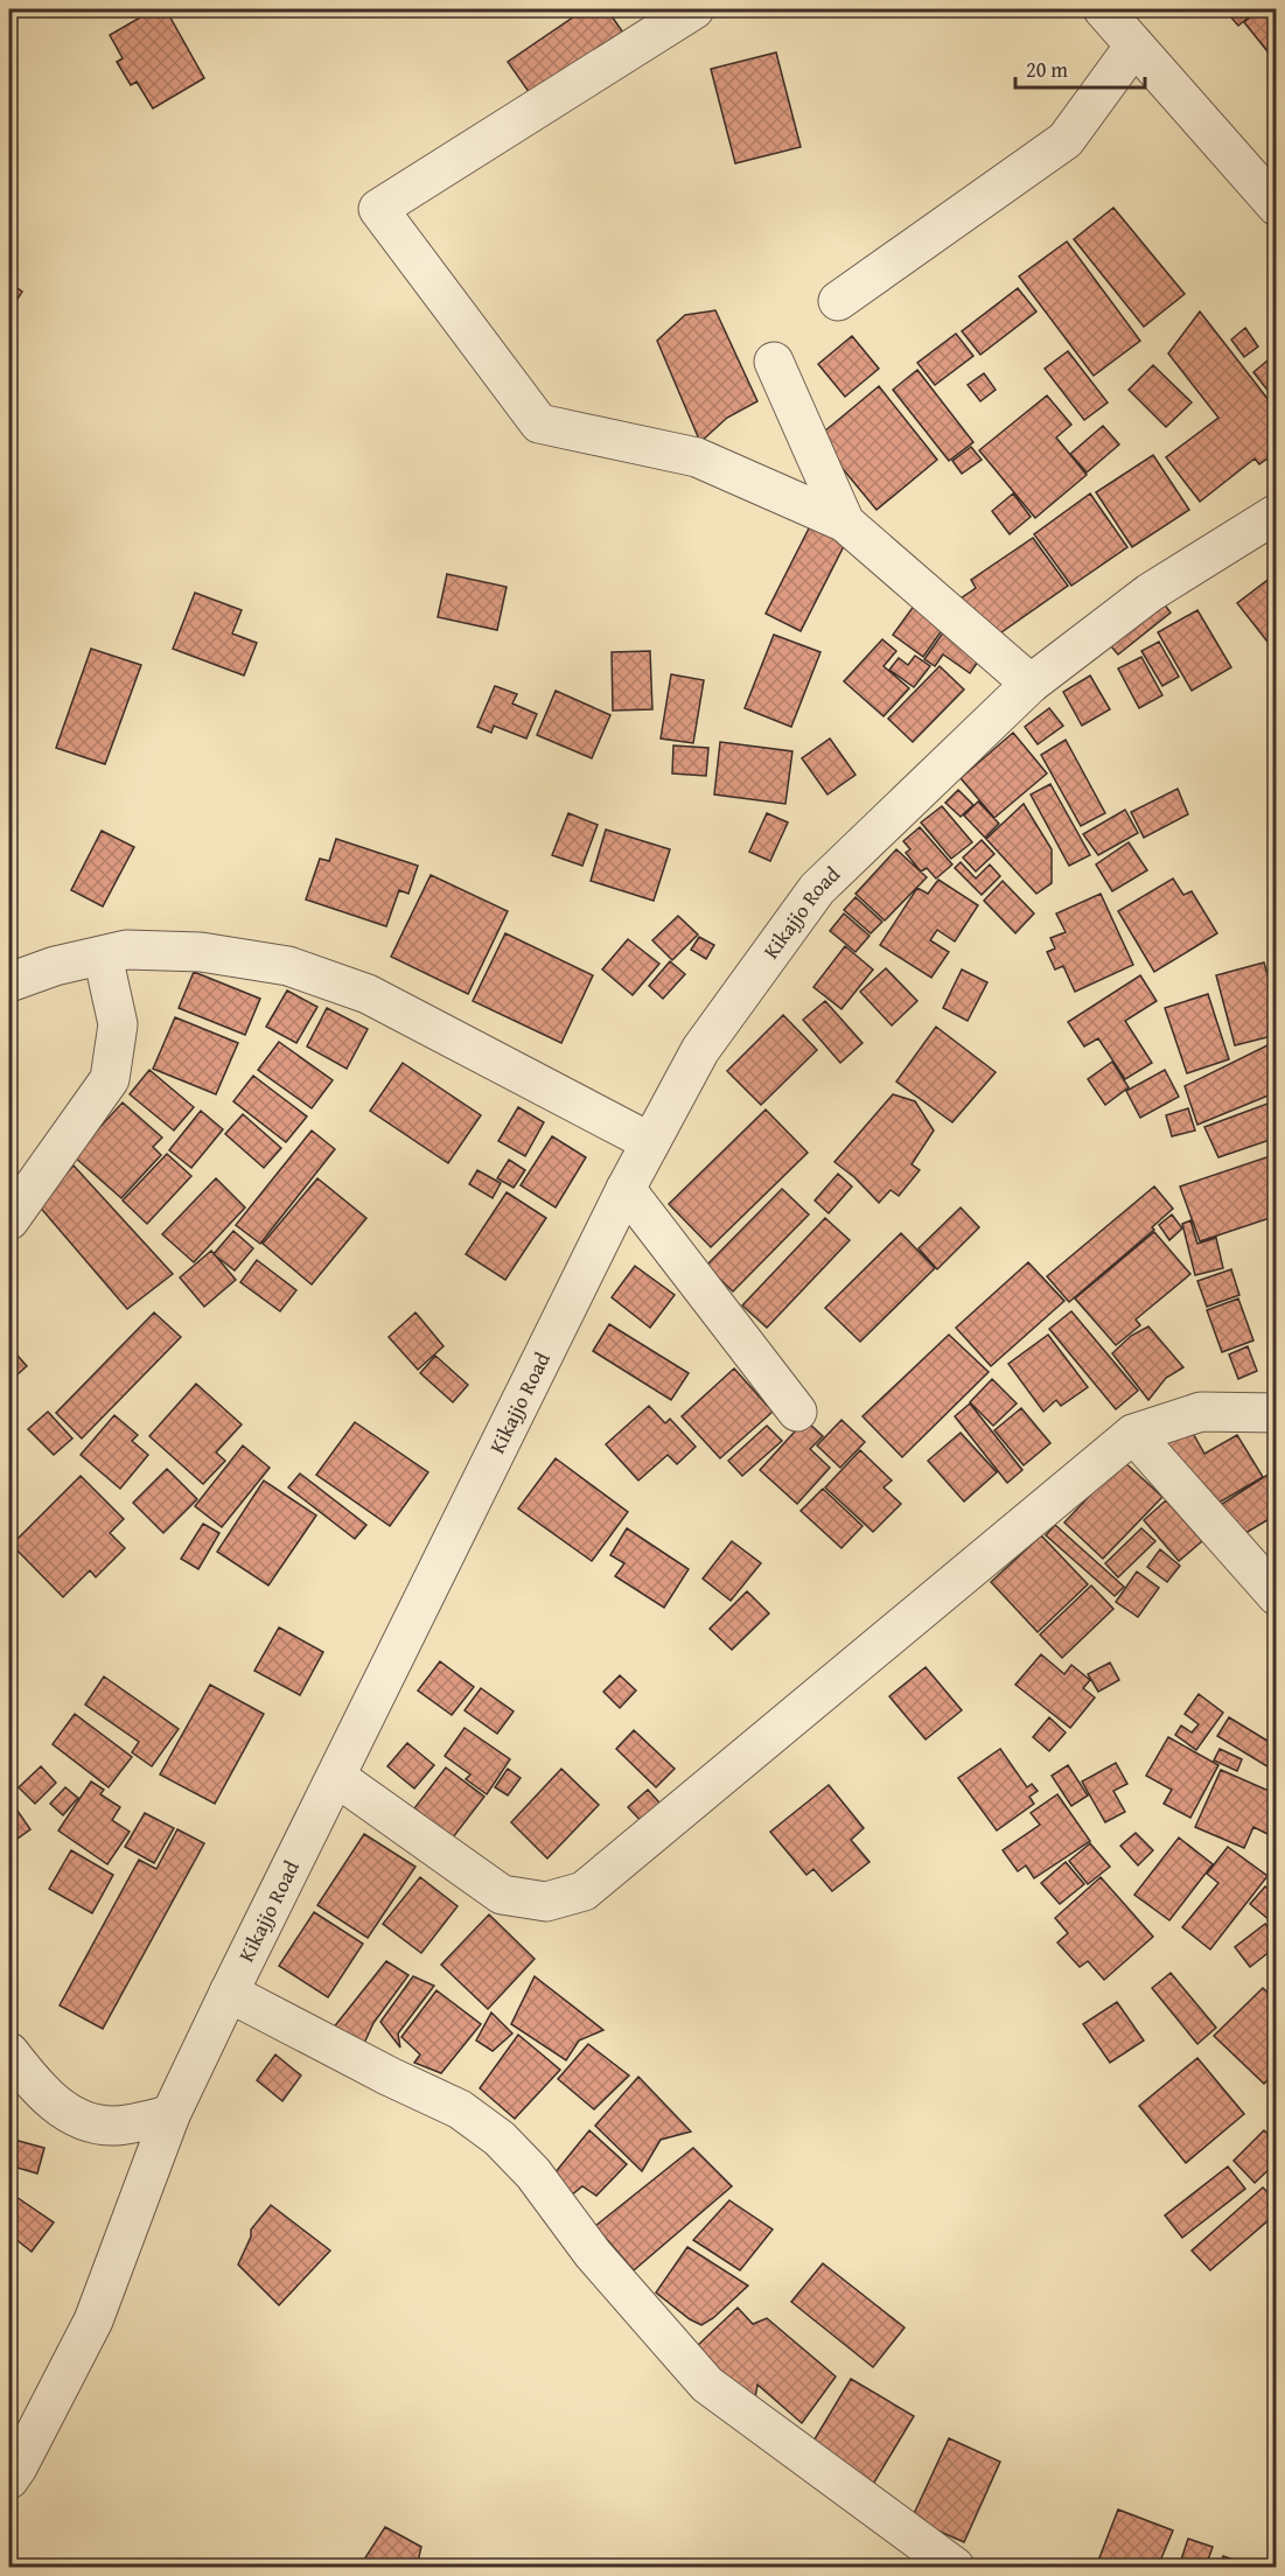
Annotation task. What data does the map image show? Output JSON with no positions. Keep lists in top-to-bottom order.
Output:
{
  "streets": {
    "street": ["Kikajjo Road"]
  },
  "scale_bar": "20 m"
}
